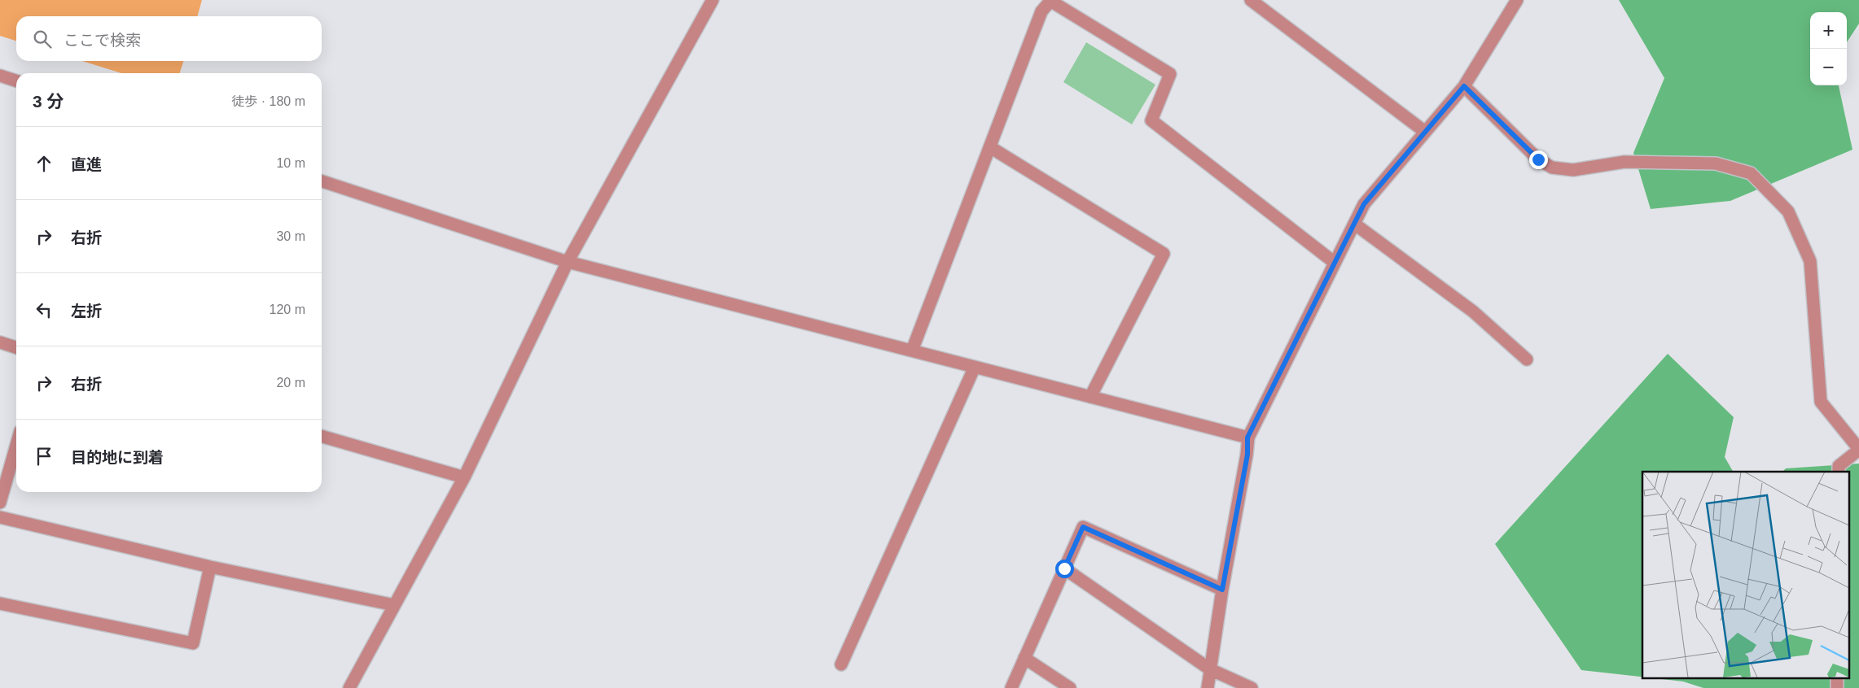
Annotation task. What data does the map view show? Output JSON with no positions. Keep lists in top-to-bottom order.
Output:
{
  "page": {
    "map_buttons": ["+", "−"],
    "search": "ここで検索",
    "heading": ["3 分", "徒歩 · 180 m"],
    "list": [
      ["直進", "10 m"],
      ["右折", "30 m"],
      ["左折", "120 m"],
      ["右折", "20 m"],
      "目的地に到着"
    ]
  }
}
